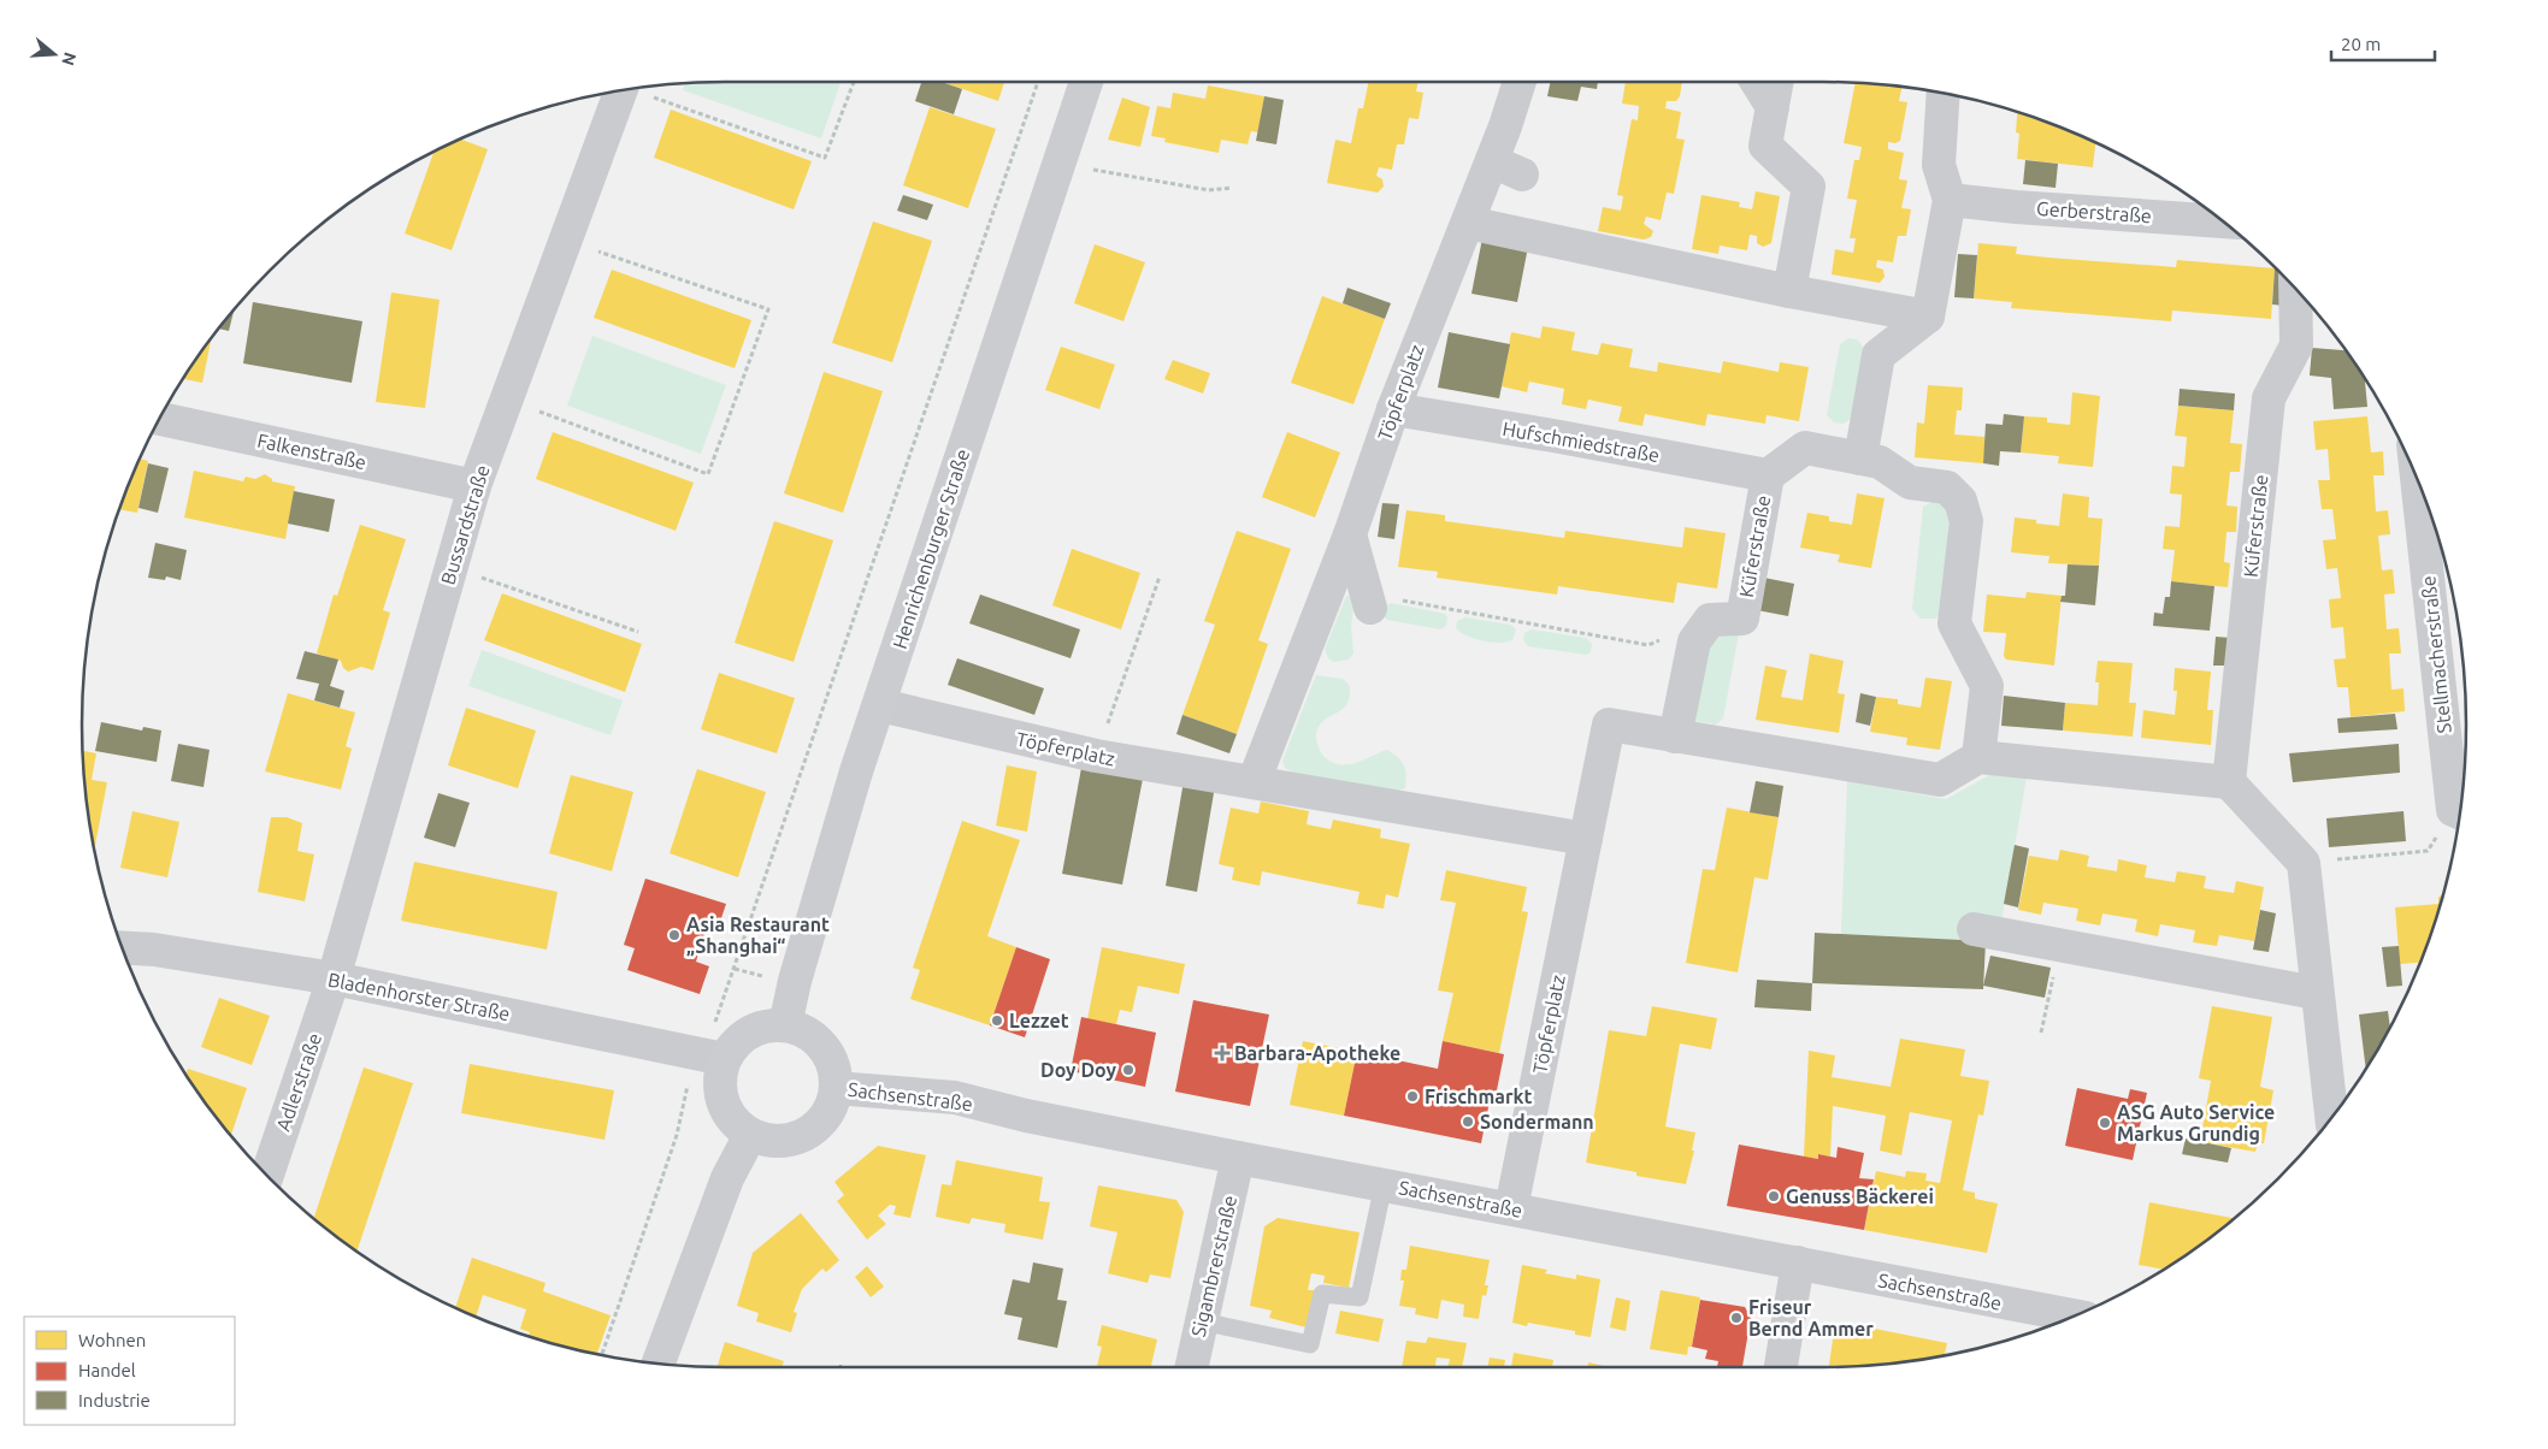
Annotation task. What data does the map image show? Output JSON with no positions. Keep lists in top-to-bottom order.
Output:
{
  "streets": {
    "main road": ["Henrichenburger Straße"],
    "street": [
      "Gerberstraße",
      "Töpferplatz",
      "Hufschmiedstraße",
      "Falkenstraße",
      "Bussardstraße",
      "Küferstraße",
      "Stellmacherstraße",
      "Bladenhorster Straße",
      "Adlerstraße",
      "Sachsenstraße",
      "Sigambrerstraße"
    ]
  },
  "crossings": [
    ["Töpferplatz", "Hufschmiedstraße"],
    ["Töpferplatz", "Henrichenburger Straße"],
    ["Töpferplatz", "Sachsenstraße"],
    ["Hufschmiedstraße", "Küferstraße"],
    ["Falkenstraße", "Bussardstraße"],
    ["Bussardstraße", "Bladenhorster Straße"],
    ["Bussardstraße", "Adlerstraße"],
    ["Henrichenburger Straße", "Bladenhorster Straße"],
    ["Henrichenburger Straße", "Sachsenstraße"],
    ["Bladenhorster Straße", "Adlerstraße"],
    ["Bladenhorster Straße", "Sachsenstraße"],
    ["Sachsenstraße", "Sigambrerstraße"]
  ],
  "places": {
    "other": [
      "Asia Restaurant „Shanghai“",
      "Lezzet",
      "Doy Doy",
      "Frischmarkt",
      "Sondermann",
      "ASG Auto Service Markus Grundig",
      "Genuss Bäckerei",
      "Friseur Bernd Ammer"
    ],
    "health": ["Barbara-Apotheke"]
  },
  "legend": ["Wohnen", "Handel", "Industrie"],
  "scale_bar": "20 m",
  "north": "right"
}
